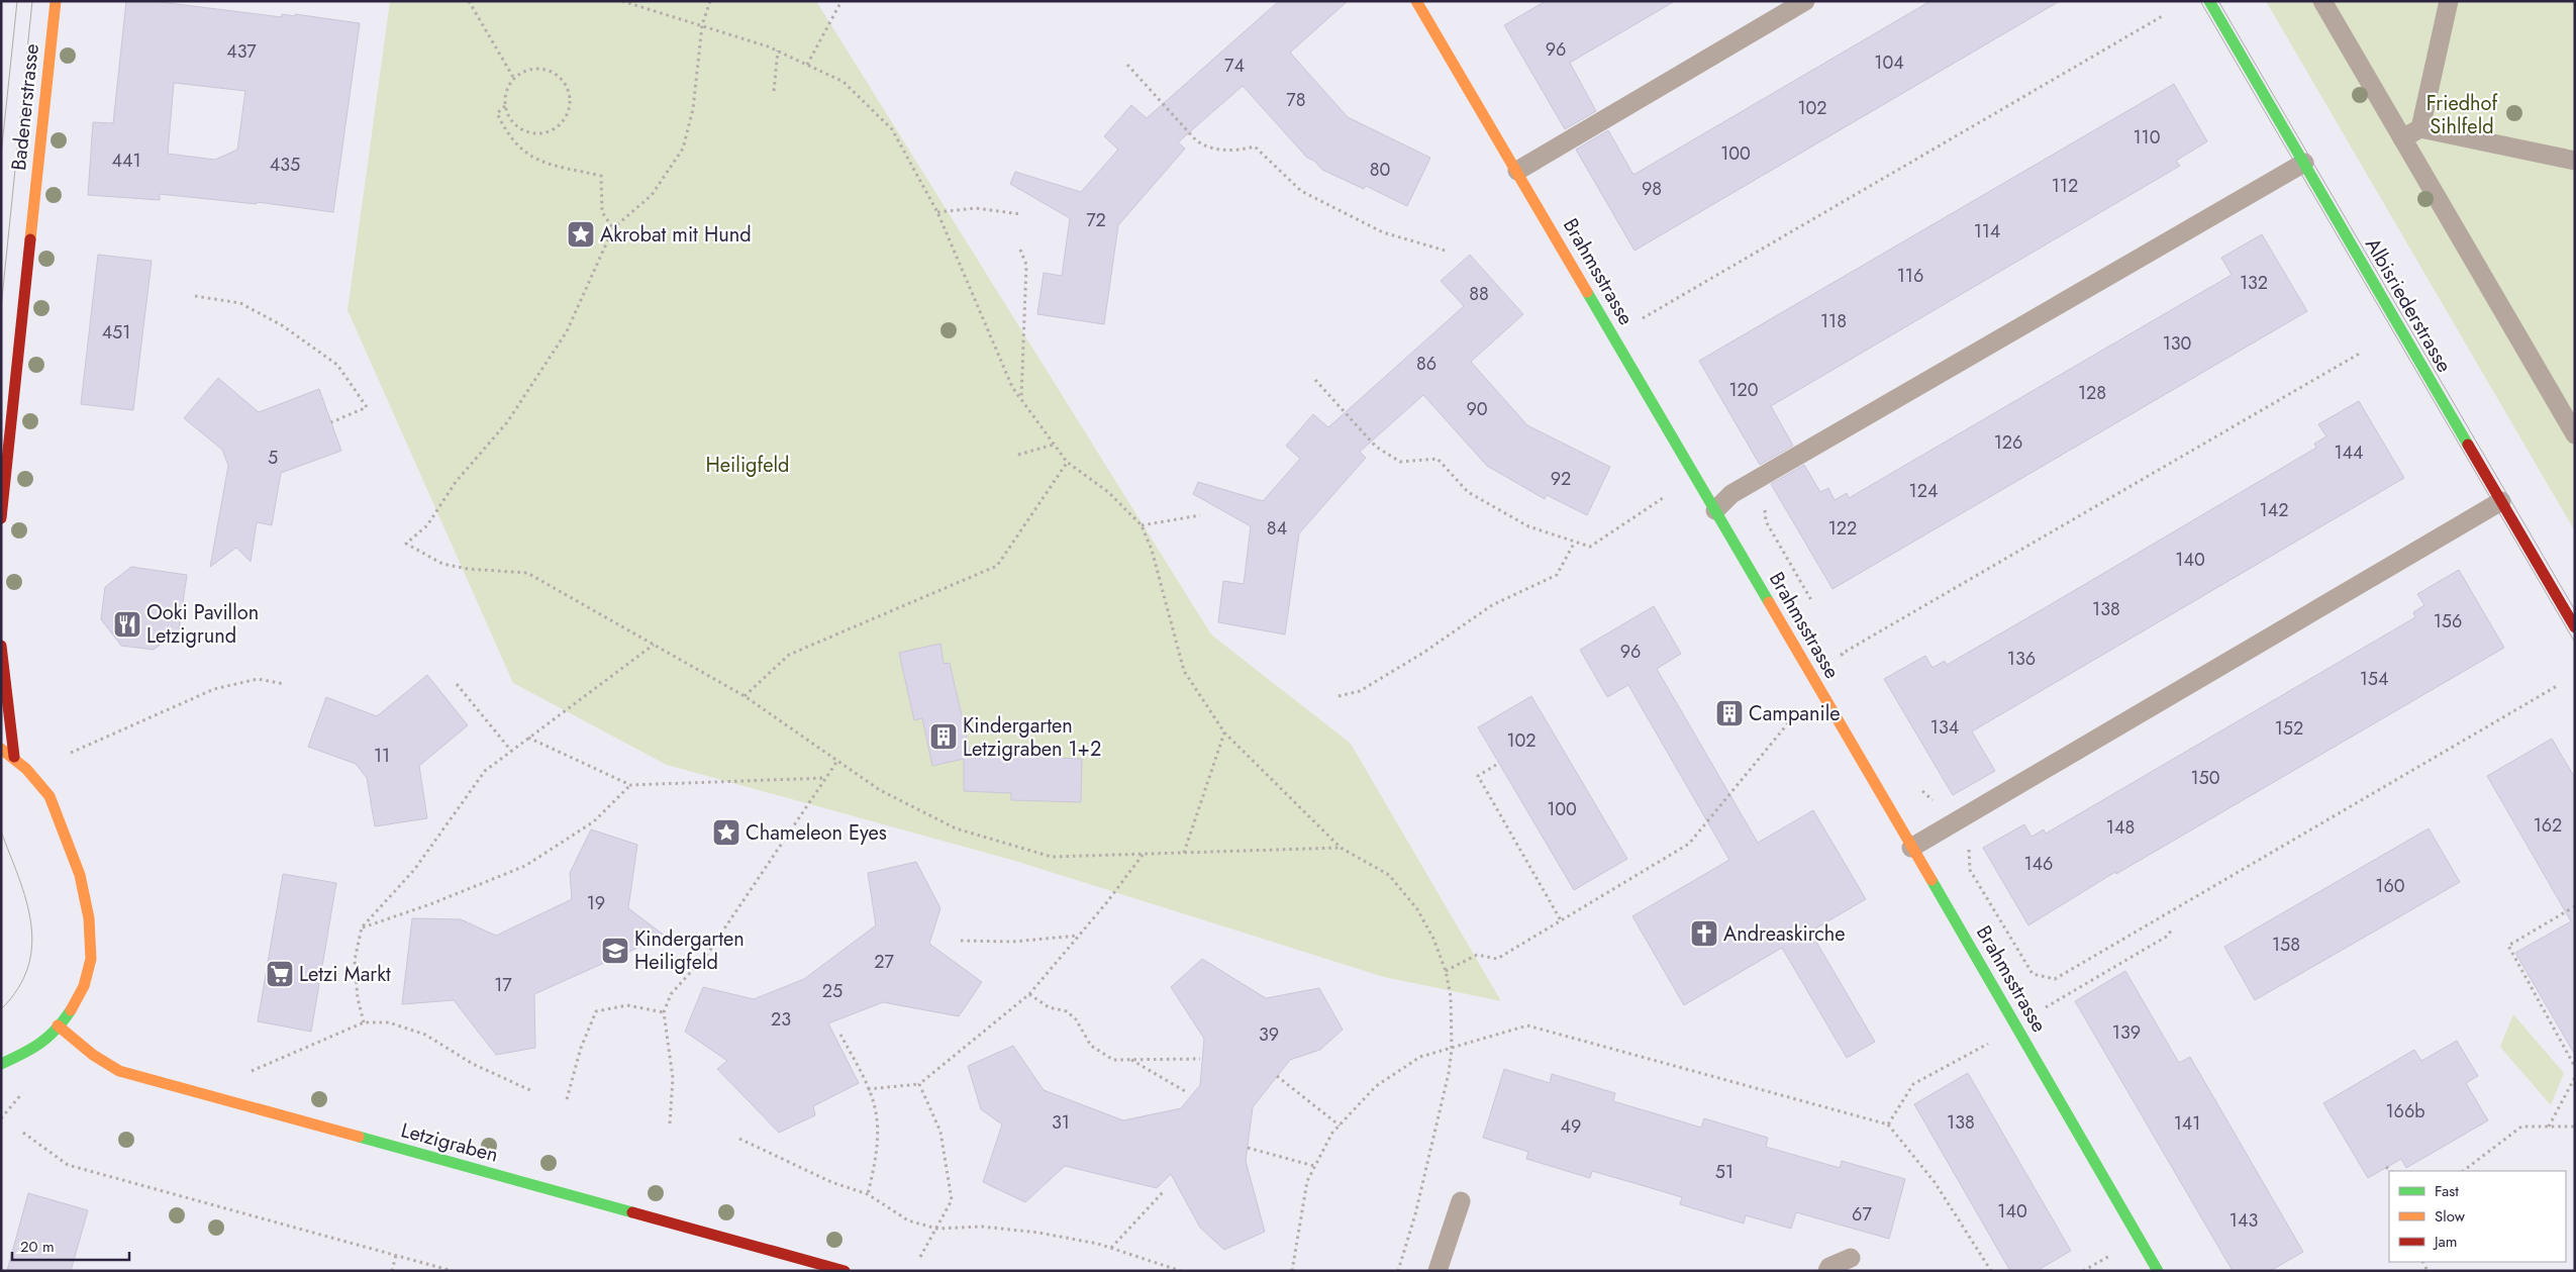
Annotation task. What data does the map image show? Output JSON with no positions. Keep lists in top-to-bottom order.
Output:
{
  "streets": {
    "street": [
      "Badenerstrasse",
      "Brahmsstrasse",
      "Albisriederstrasse",
      "Letzigraben"
    ]
  },
  "parks": ["Friedhof Sihlfeld", "Heiligfeld"],
  "places": {
    "place": ["Akrobat mit Hund", "Chameleon Eyes"],
    "restaurant": ["Ooki Pavillon Letzigrund"],
    "building": ["Campanile", "Kindergarten Letzigraben 1+2"],
    "church": ["Andreaskirche"],
    "school or university": ["Kindergarten Heiligfeld"],
    "supermarket": ["Letzi Markt"]
  },
  "house_numbers": [
    "96",
    "437",
    "104",
    "74",
    "78",
    "102",
    "110",
    "100",
    "441",
    "435",
    "80",
    "112",
    "98",
    "72",
    "114",
    "116",
    "132",
    "88",
    "118",
    "451",
    "130",
    "86",
    "120",
    "128",
    "90",
    "126",
    "144",
    "5",
    "92",
    "124",
    "142",
    "84",
    "122",
    "140",
    "138",
    "156",
    "96",
    "136",
    "154",
    "134",
    "152",
    "102",
    "11",
    "150",
    "100",
    "162",
    "148",
    "146",
    "160",
    "19",
    "158",
    "27",
    "17",
    "25",
    "23",
    "139",
    "39",
    "166b",
    "31",
    "138",
    "141",
    "49",
    "51",
    "140",
    "67",
    "143"
  ],
  "legend": ["Fast", "Slow", "Jam"],
  "scale_bar": "20 m"
}
